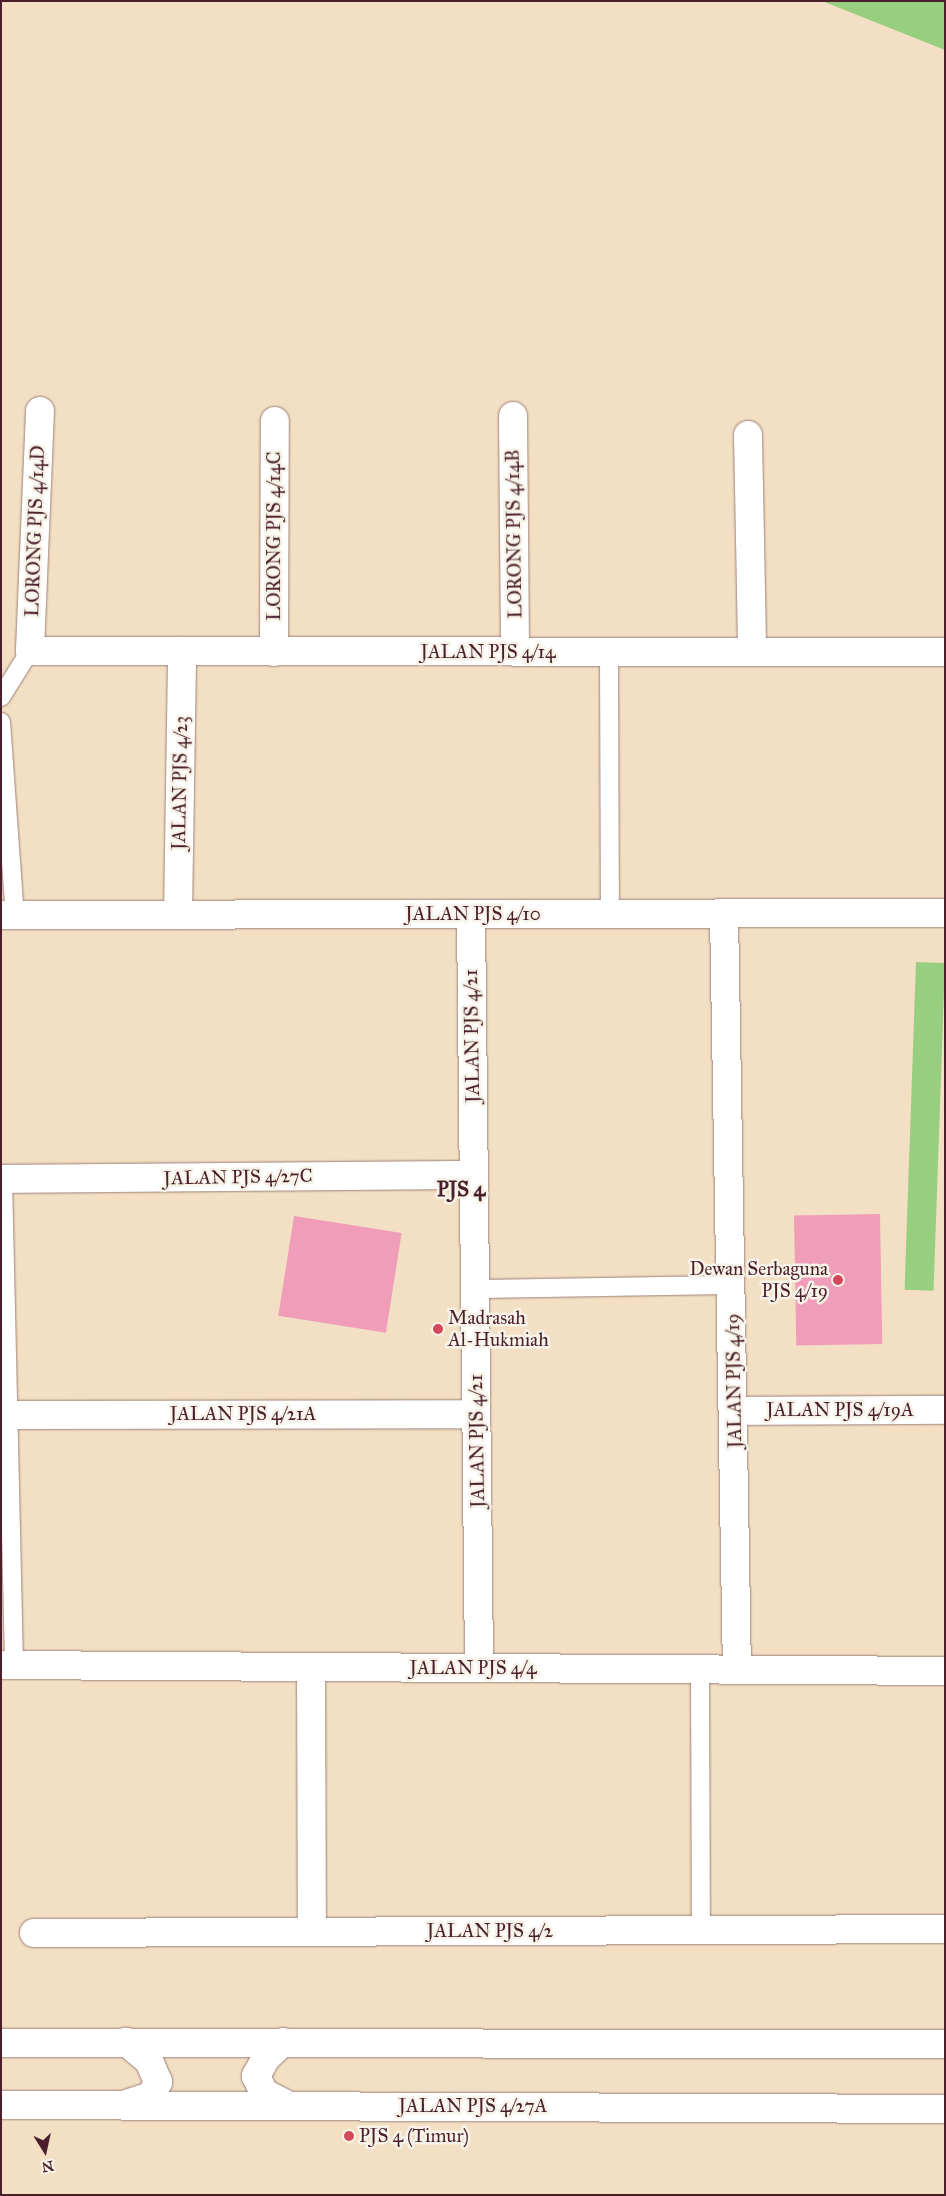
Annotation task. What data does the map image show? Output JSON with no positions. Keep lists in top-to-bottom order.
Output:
{
  "streets": {
    "street": [
      "LORONG PJS 4/14D",
      "LORONG PJS 4/14B",
      "LORONG PJS 4/14C",
      "JALAN PJS 4/14",
      "JALAN PJS 4/23",
      "JALAN PJS 4/10",
      "JALAN PJS 4/21",
      "JALAN PJS 4/27C",
      "JALAN PJS 4/19",
      "JALAN PJS 4/19A",
      "JALAN PJS 4/21A",
      "JALAN PJS 4/4",
      "JALAN PJS 4/2",
      "JALAN PJS 4/27A"
    ]
  },
  "crossings": [
    ["LORONG PJS 4/14D", "JALAN PJS 4/14"],
    ["LORONG PJS 4/14B", "JALAN PJS 4/14"],
    ["LORONG PJS 4/14C", "JALAN PJS 4/14"],
    ["JALAN PJS 4/14", "JALAN PJS 4/23"],
    ["JALAN PJS 4/23", "JALAN PJS 4/10"],
    ["JALAN PJS 4/10", "JALAN PJS 4/21"],
    ["JALAN PJS 4/10", "JALAN PJS 4/19"],
    ["JALAN PJS 4/21", "JALAN PJS 4/27C"],
    ["JALAN PJS 4/21", "JALAN PJS 4/21A"],
    ["JALAN PJS 4/21", "JALAN PJS 4/4"],
    ["JALAN PJS 4/19", "JALAN PJS 4/19A"],
    ["JALAN PJS 4/19", "JALAN PJS 4/4"]
  ],
  "districts": ["PJS 4"],
  "places": ["Dewan Serbaguna PJS 4/19", "Madrasah Al-Hukmiah", "PJS 4 (Timur)"],
  "north": "bottom"
}
